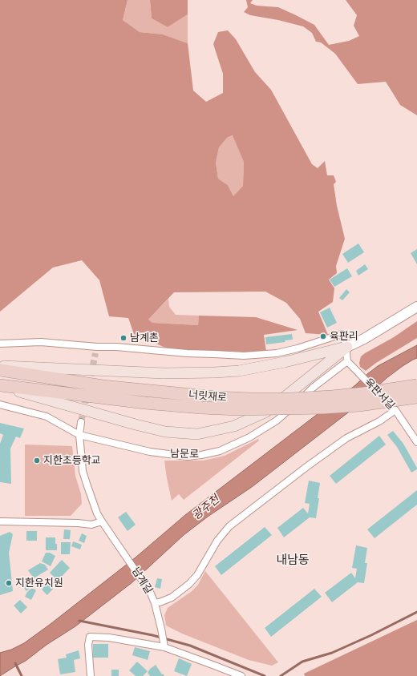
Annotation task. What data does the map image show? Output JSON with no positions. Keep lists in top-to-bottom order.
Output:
{
  "streets": {
    "highway": ["너릿재로"],
    "street": ["육판서길", "남문로", "남계길"]
  },
  "crossings": [
    ["육판서길", "남문로"],
    ["남문로", "남계길"]
  ],
  "districts": ["내남동"],
  "water": ["광주천"],
  "places": [
    "육판리",
    "남계촌",
    "지한초등학교",
    "지한유치원"
  ]
}
